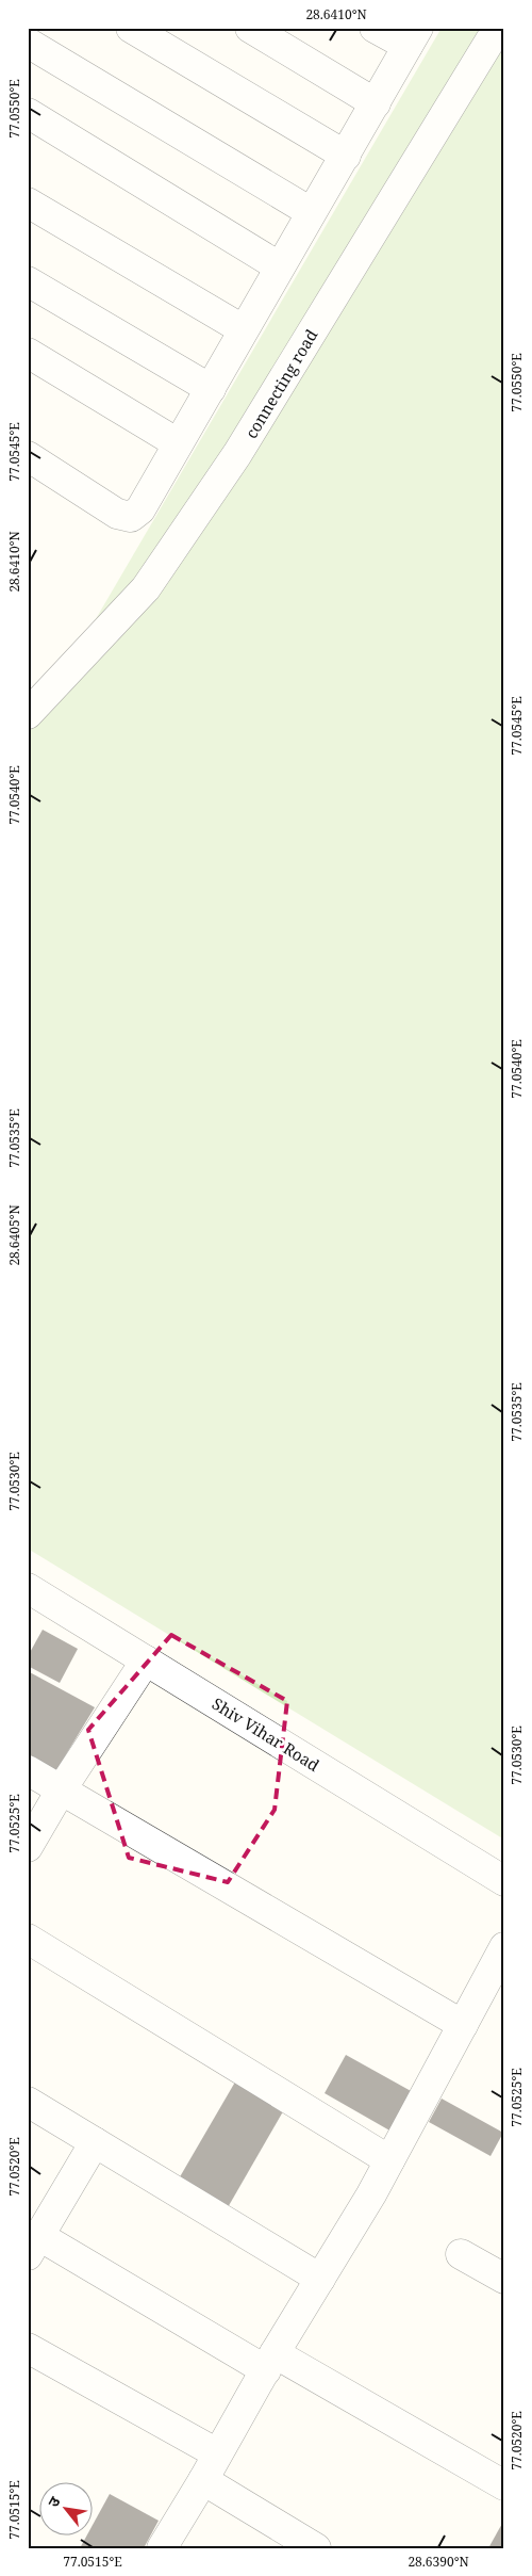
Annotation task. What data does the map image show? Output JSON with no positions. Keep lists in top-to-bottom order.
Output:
{
  "streets": {
    "street": ["connecting road", "Shiv Vihar Road"]
  },
  "north": "top left",
  "coordinates": [
    "28.6410°N",
    "77.0550°E",
    "77.0545°E",
    "77.0540°E",
    "77.0535°E",
    "28.6405°N",
    "77.0530°E",
    "77.0525°E",
    "77.0520°E",
    "77.0515°E",
    "28.6390°N"
  ]
}
